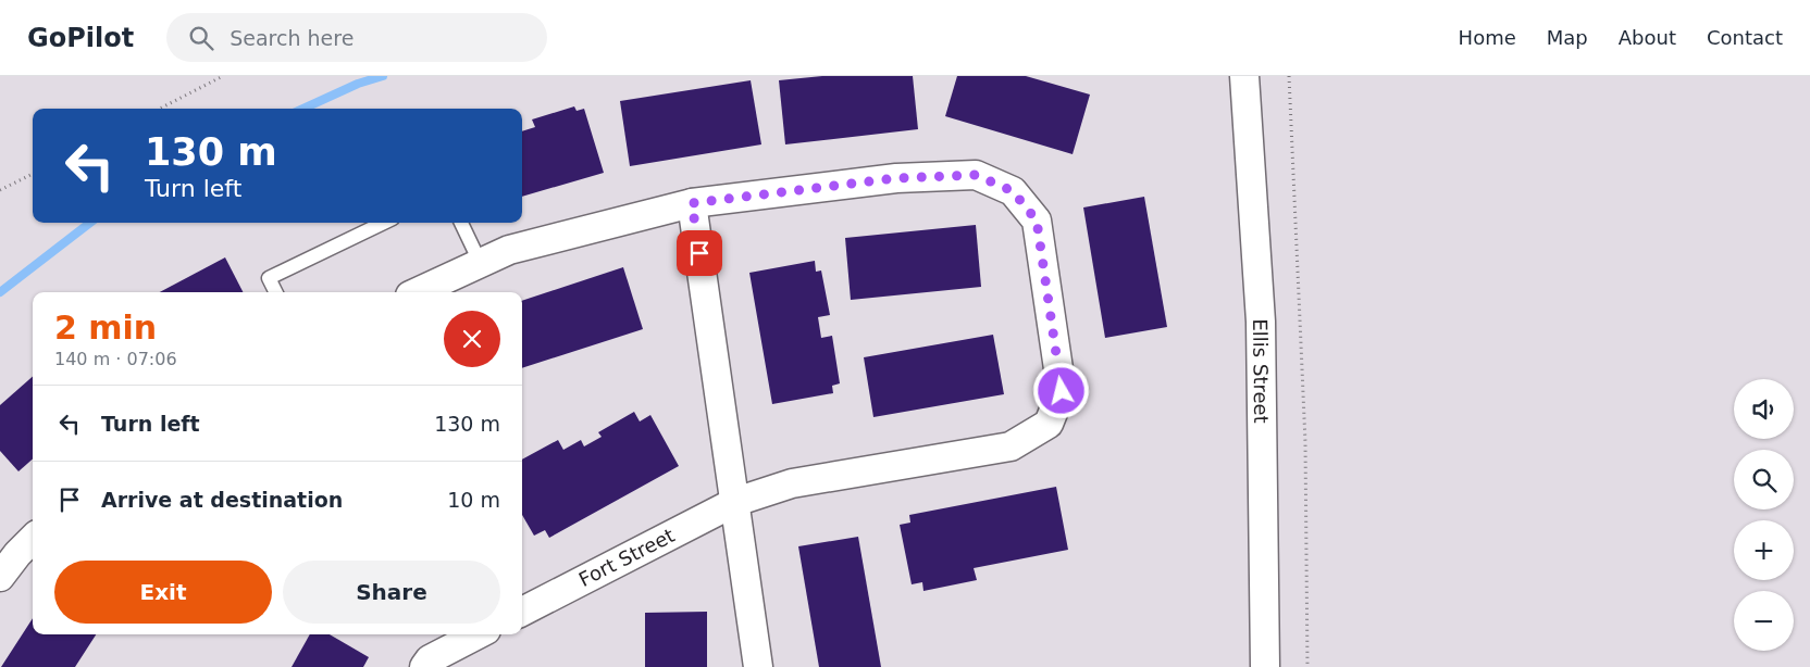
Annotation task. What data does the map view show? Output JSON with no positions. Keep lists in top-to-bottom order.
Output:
{
  "streets": {
    "street": ["Ellis Street", "Fort Street"]
  },
  "page": {
    "header": "GoPilot",
    "search": "Search here",
    "nav": [
      "Home",
      "Map",
      "About",
      "Contact"
    ],
    "turn": ["130 m", "Turn left"],
    "heading": ["2 min", "140 m · 07:06"],
    "map_buttons": ["+", "−"],
    "list": [
      {
        "name": "Turn left",
        "value": "130 m"
      },
      {
        "name": "Arrive at destination",
        "value": "10 m"
      }
    ],
    "buttons": ["Exit", "Share"]
  }
}
